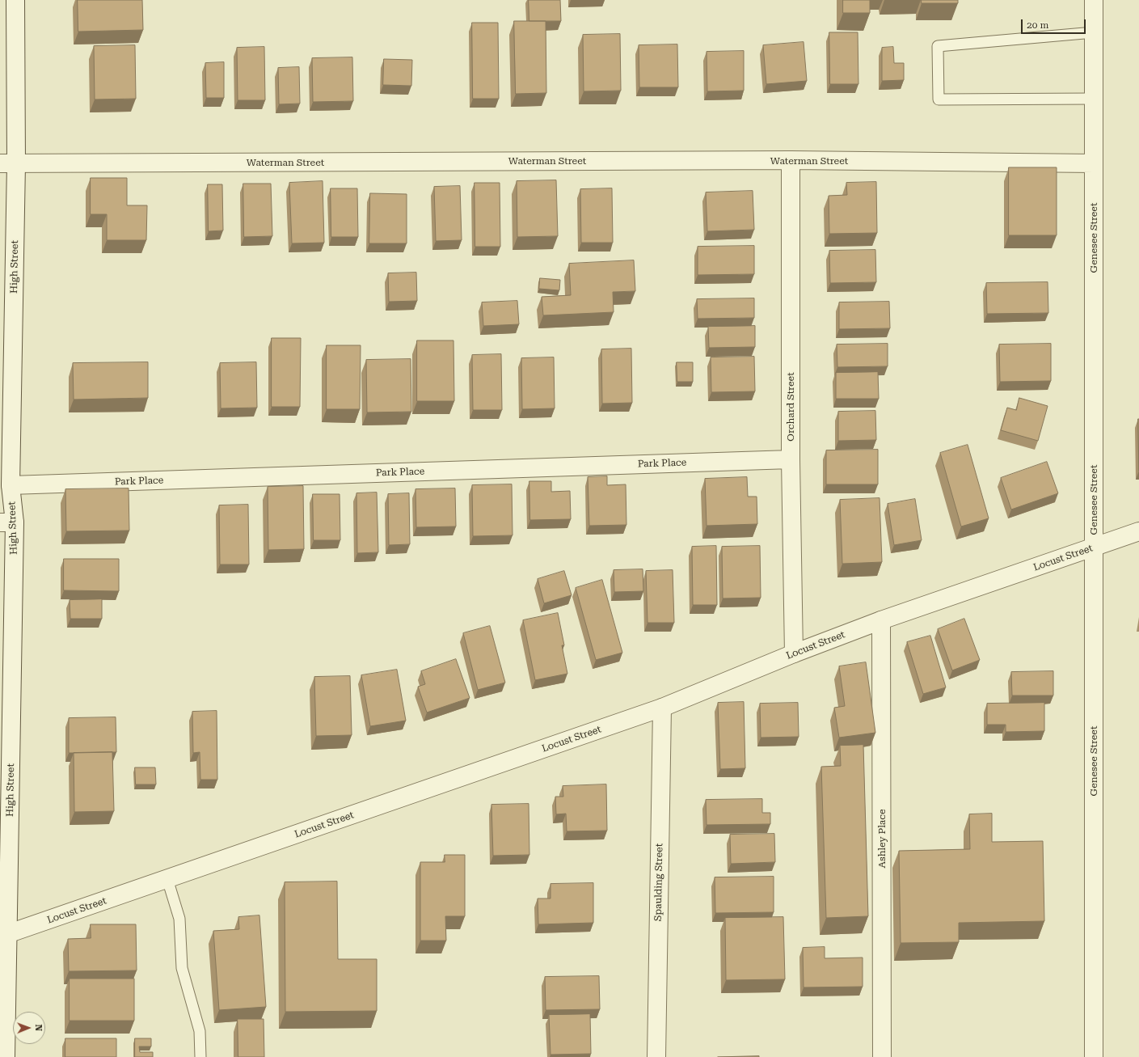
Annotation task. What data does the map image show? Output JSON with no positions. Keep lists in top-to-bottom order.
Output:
{
  "streets": {
    "street": [
      "Waterman Street",
      "Genesee Street",
      "High Street",
      "Orchard Street",
      "Park Place",
      "Locust Street",
      "Ashley Place",
      "Spaulding Street"
    ]
  },
  "crossings": [
    ["Waterman Street", "Genesee Street"],
    ["Waterman Street", "High Street"],
    ["Waterman Street", "Orchard Street"],
    ["Genesee Street", "Locust Street"],
    ["High Street", "Park Place"],
    ["High Street", "Locust Street"],
    ["Orchard Street", "Park Place"],
    ["Orchard Street", "Locust Street"],
    ["Locust Street", "Ashley Place"],
    ["Locust Street", "Spaulding Street"]
  ],
  "scale_bar": "20 m",
  "north": "right"
}
